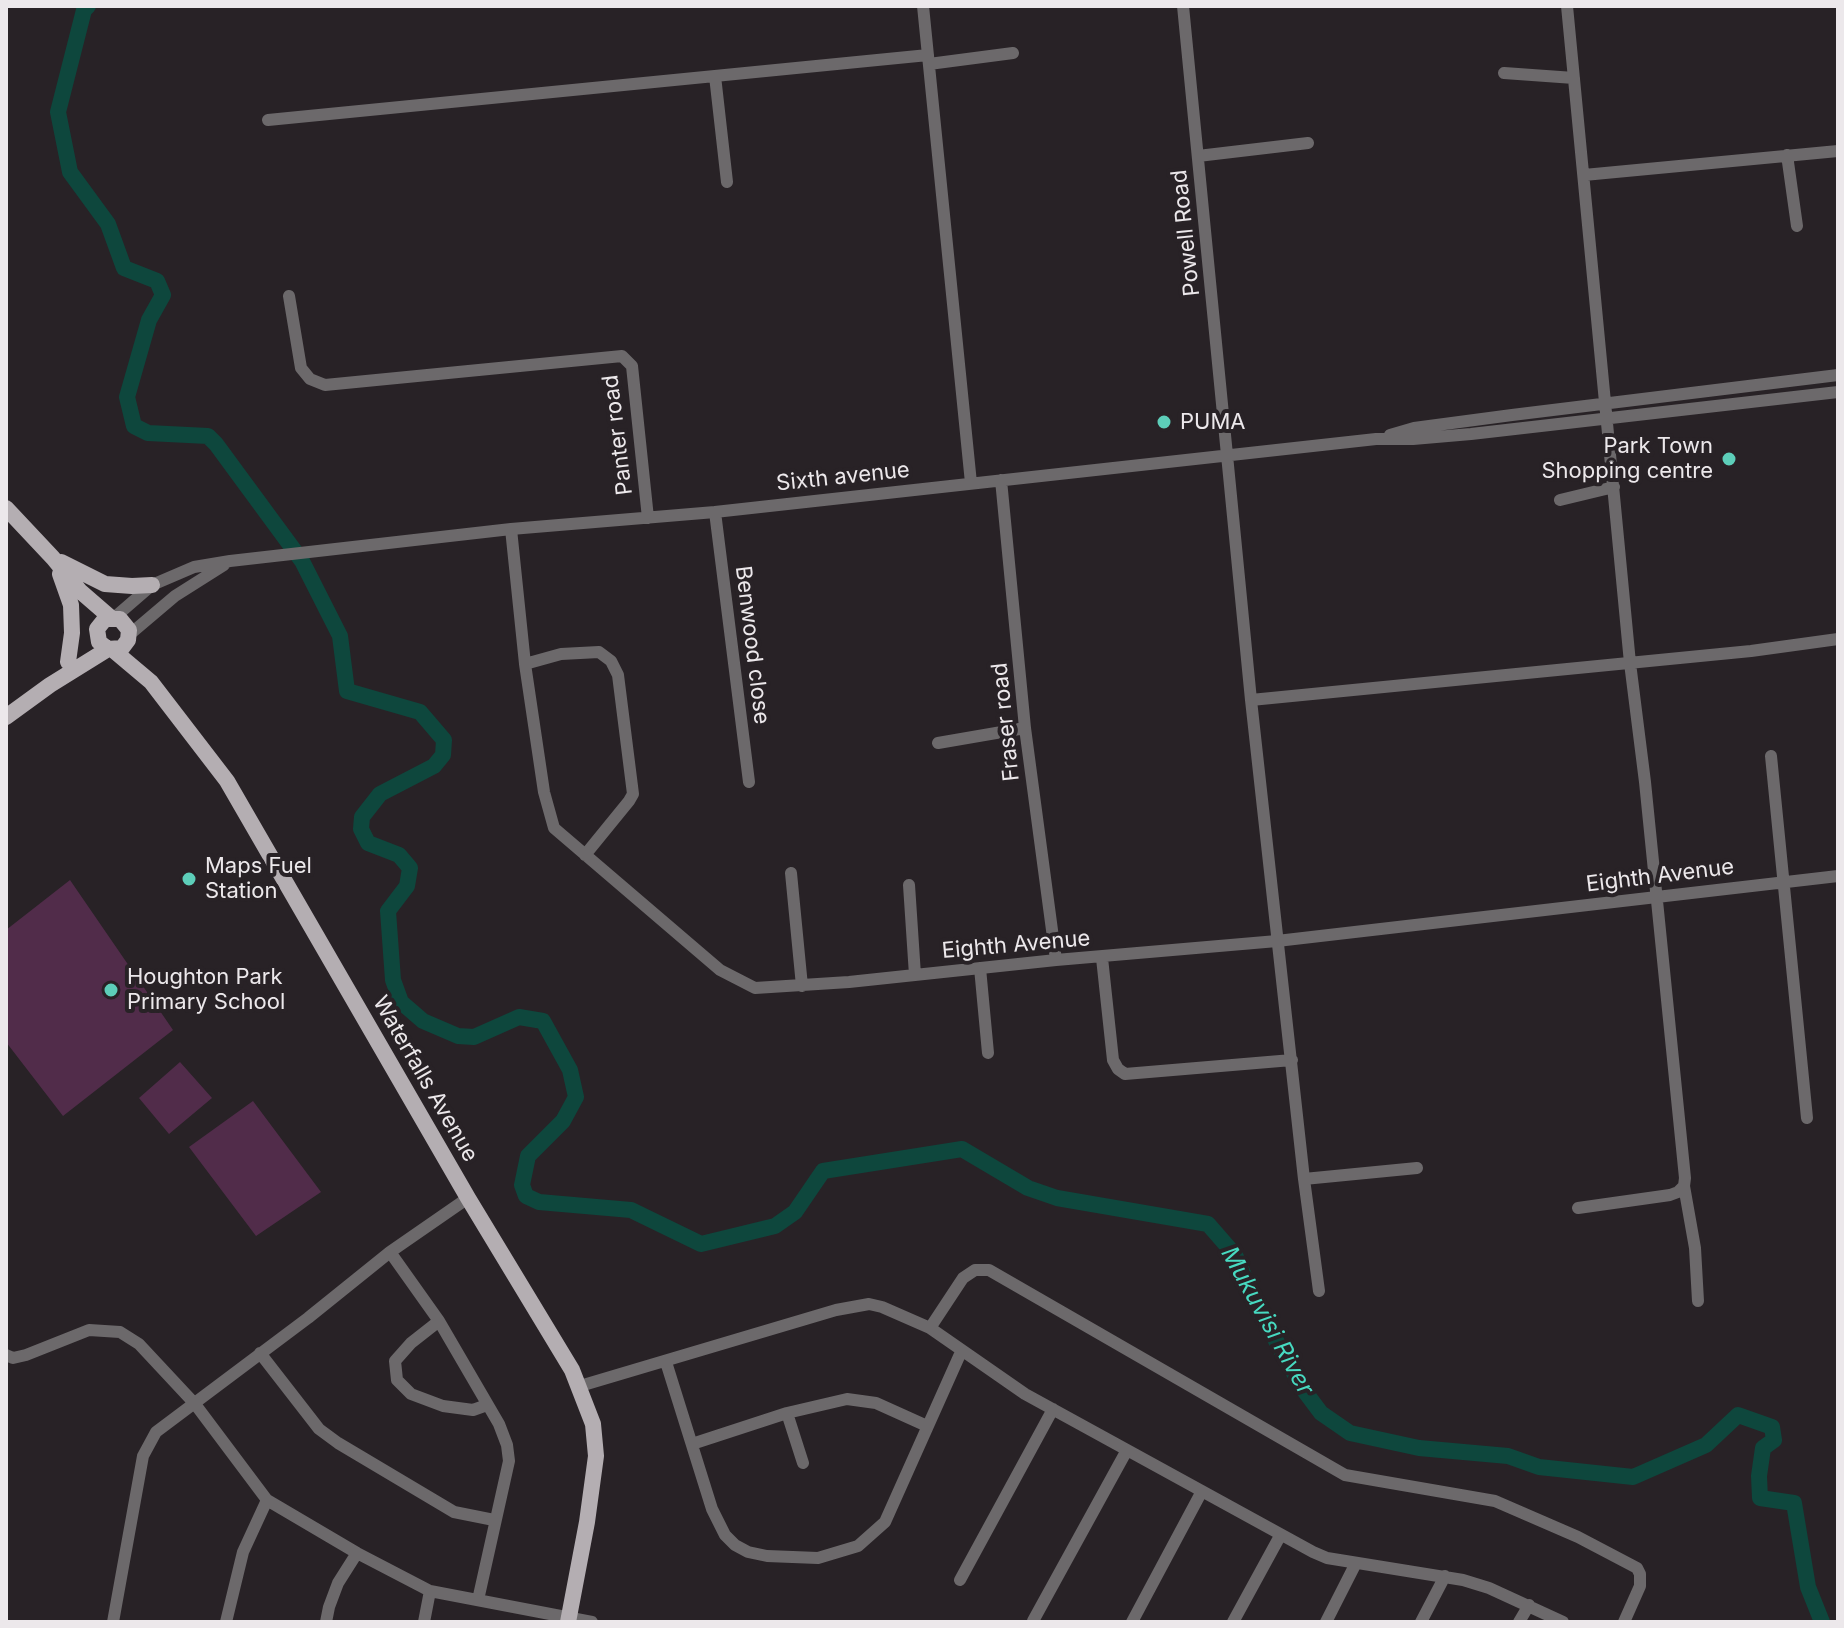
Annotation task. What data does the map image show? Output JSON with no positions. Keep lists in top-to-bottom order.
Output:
{
  "streets": {
    "main road": ["Waterfalls Avenue"],
    "street": [
      "Powell Road",
      "Panter road",
      "Sixth avenue",
      "Benwood close",
      "Fraser road",
      "Eighth Avenue"
    ]
  },
  "crossings": [
    ["Powell Road", "Sixth avenue"],
    ["Powell Road", "Eighth Avenue"],
    ["Panter road", "Sixth avenue"],
    ["Sixth avenue", "Benwood close"],
    ["Sixth avenue", "Fraser road"],
    ["Sixth avenue", "Eighth Avenue"],
    ["Sixth avenue", "Waterfalls Avenue"],
    ["Fraser road", "Eighth Avenue"]
  ],
  "water": ["Mukuvisi River"],
  "places": [
    "PUMA",
    "Park Town Shopping centre",
    "Maps Fuel Station",
    "Houghton Park Primary School"
  ]
}
